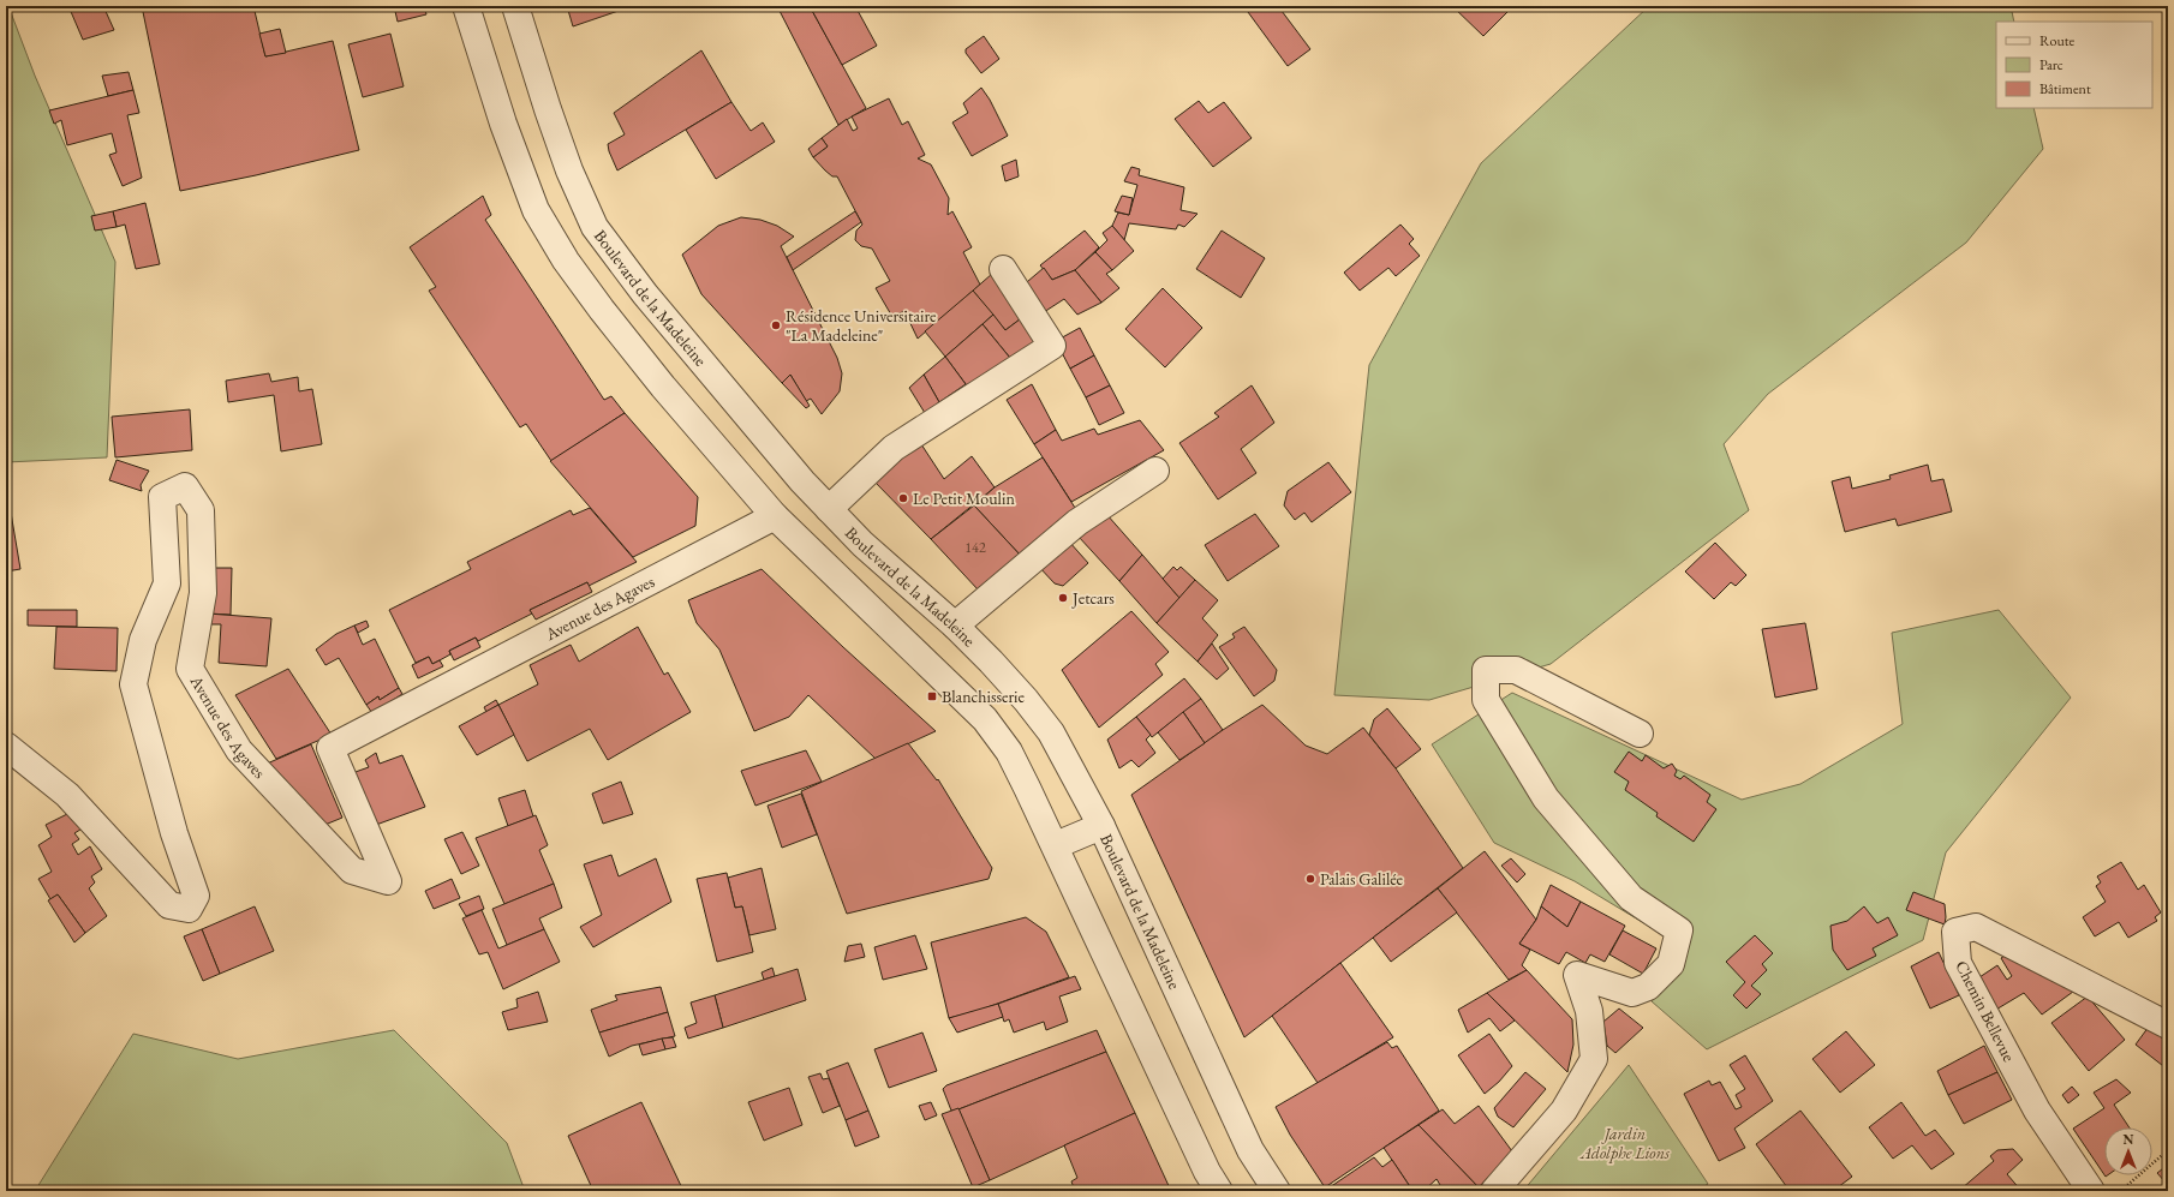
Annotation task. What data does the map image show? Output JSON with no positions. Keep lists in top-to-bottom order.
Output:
{
  "streets": {
    "street": ["Boulevard de la Madeleine", "Avenue des Agaves", "Chemin Bellevue"]
  },
  "parks": ["Jardin Adolphe Lions"],
  "places": {
    "other": [
      "Résidence Universitaire \"La Madeleine\"",
      "Le Petit Moulin",
      "Jetcars",
      "Palais Galilée"
    ],
    "transit": ["Blanchisserie"]
  },
  "house_numbers": ["142"],
  "legend": ["Route", "Parc", "Bâtiment"],
  "north": "top"
}
